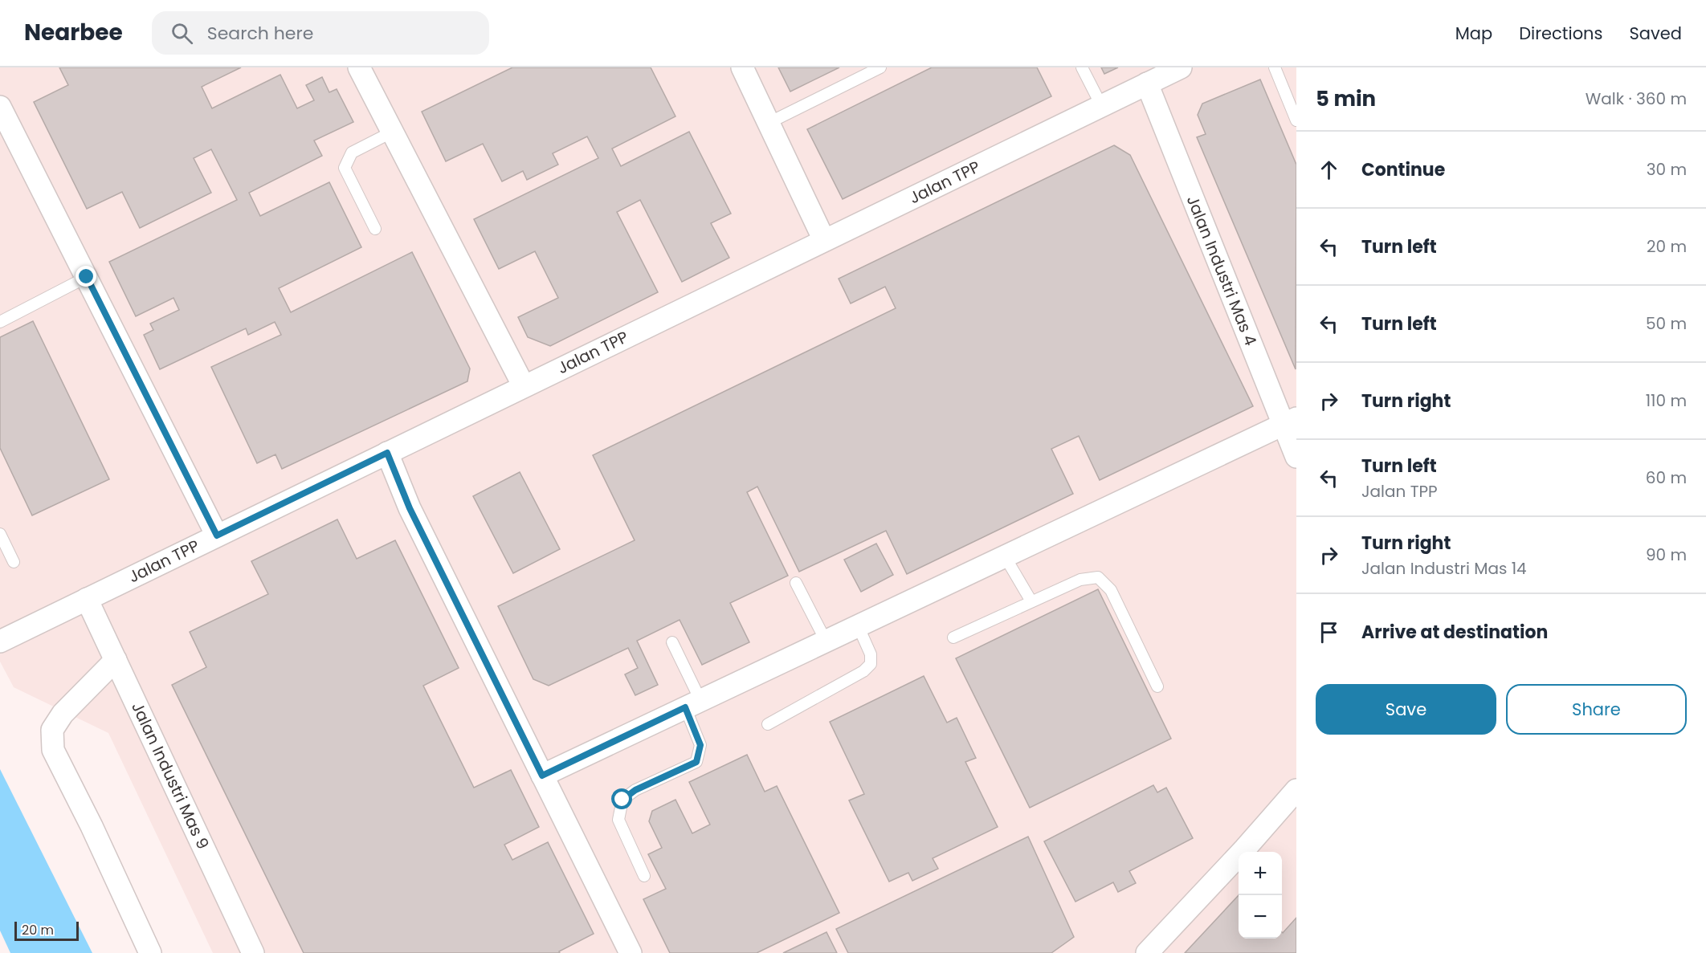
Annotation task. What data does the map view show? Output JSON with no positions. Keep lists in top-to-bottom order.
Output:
{
  "streets": {
    "street": ["Jalan TPP", "Jalan Industri Mas 4", "Jalan Industri Mas 9"]
  },
  "crossings": [
    ["Jalan TPP", "Jalan Industri Mas 4"],
    ["Jalan TPP", "Jalan Industri Mas 9"]
  ],
  "scale_bar": "20 m",
  "page": {
    "header": "Nearbee",
    "search": "Search here",
    "nav": ["Map", "Directions", "Saved"],
    "heading": ["5 min", "Walk · 360 m"],
    "list": [
      ["Continue", "30 m"],
      ["Turn left", "20 m"],
      ["Turn left", "50 m"],
      ["Turn right", "110 m"],
      ["Turn left", "Jalan TPP", "60 m"],
      ["Turn right", "Jalan Industri Mas 14", "90 m"],
      "Arrive at destination"
    ],
    "buttons": ["Save", "Share"],
    "map_buttons": ["+", "−"],
    "scale": "20 m"
  }
}
